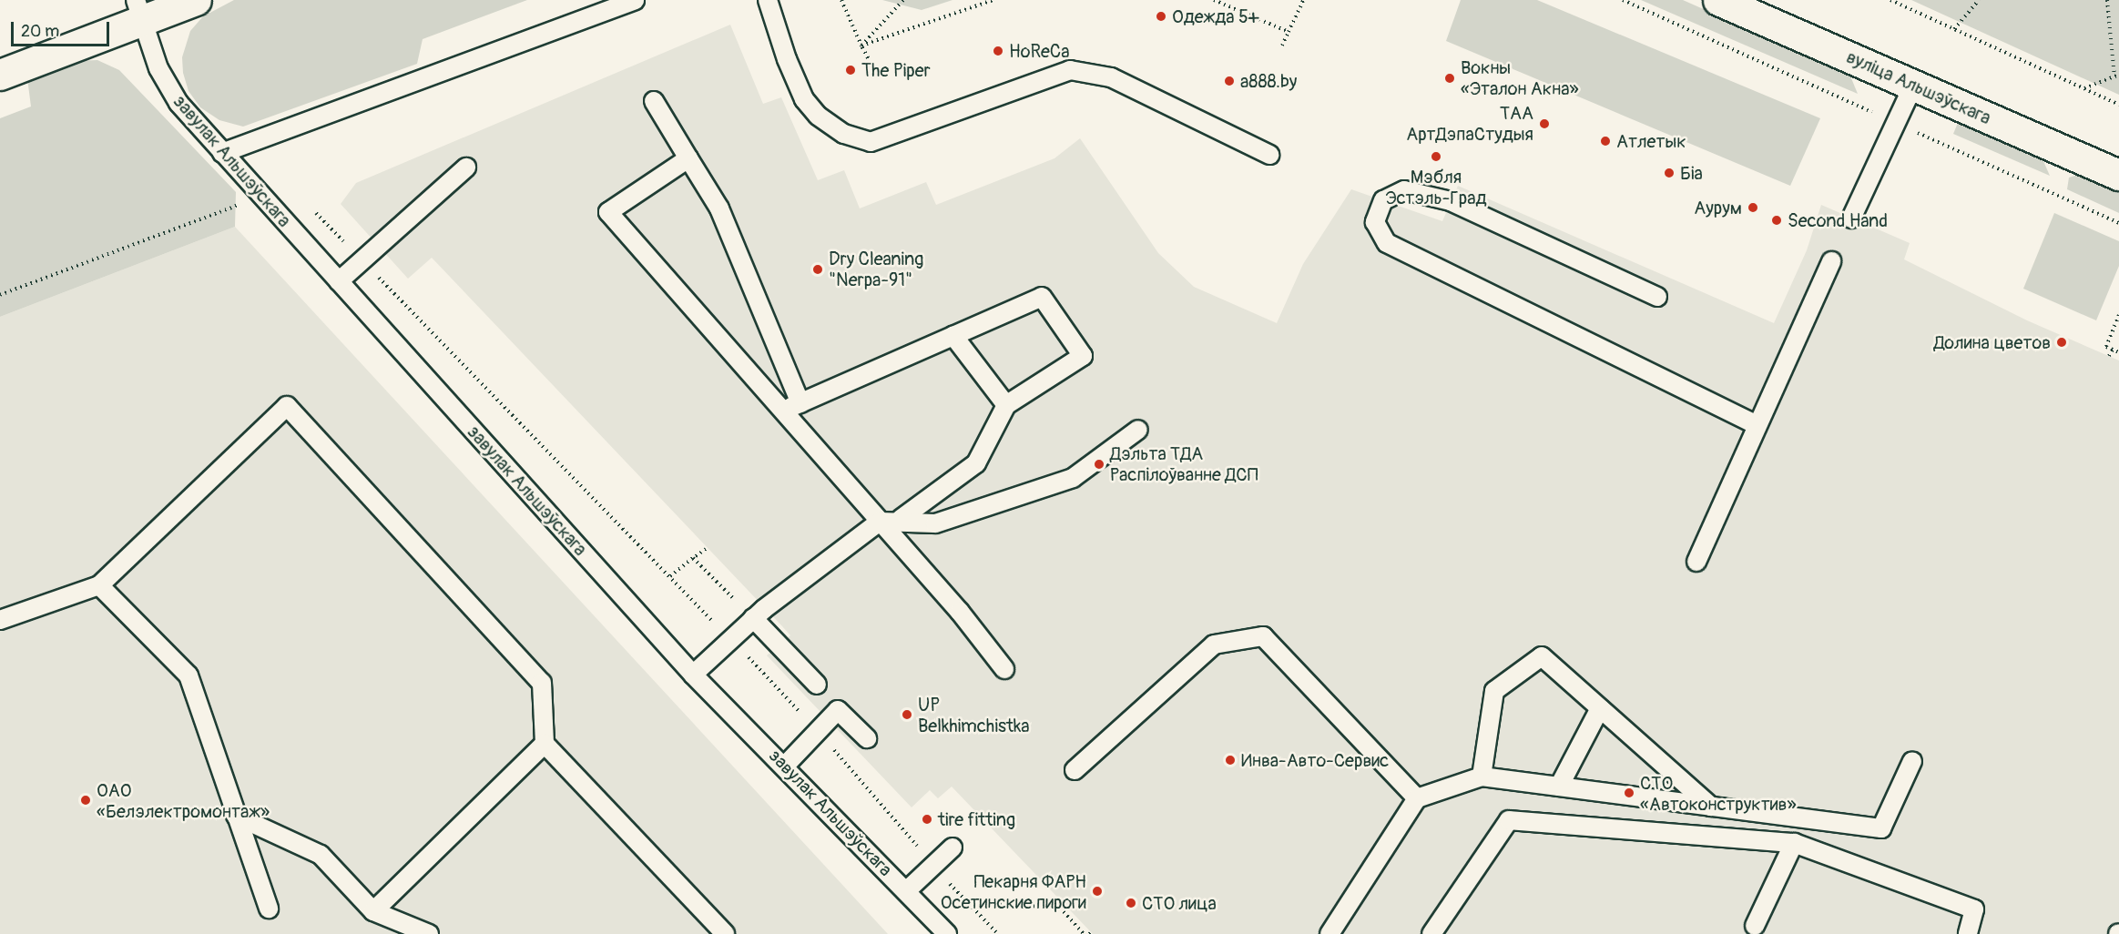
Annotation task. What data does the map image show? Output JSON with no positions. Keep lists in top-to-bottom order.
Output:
{
  "streets": {
    "main road": ["вуліца Альшэўскага"],
    "lane": ["завулак Альшэўскага"]
  },
  "places": [
    "Одежда 5+",
    "HoReCa",
    "The Piper",
    "Вокны «Эталон Акна»",
    "a888.by",
    "ТАА АртДэпаСтудыя",
    "Атлетык",
    "Мэбля Эстэль-Град",
    "Біа",
    "Аурум",
    "Second Hand",
    "Dry Cleaning \"Nerpa-91\"",
    "Долина цветов",
    "Дэльта ТДА Распілоўванне ДСП",
    "UP Belkhimchistka",
    "Инва-Авто-Сервис",
    "СТО «Автоконструктив»",
    "ОАО «Белэлектромонтаж»",
    "tire fitting",
    "Пекарня ФАРН Осетинские пироги",
    "СТО лица"
  ],
  "scale_bar": "20 m"
}
